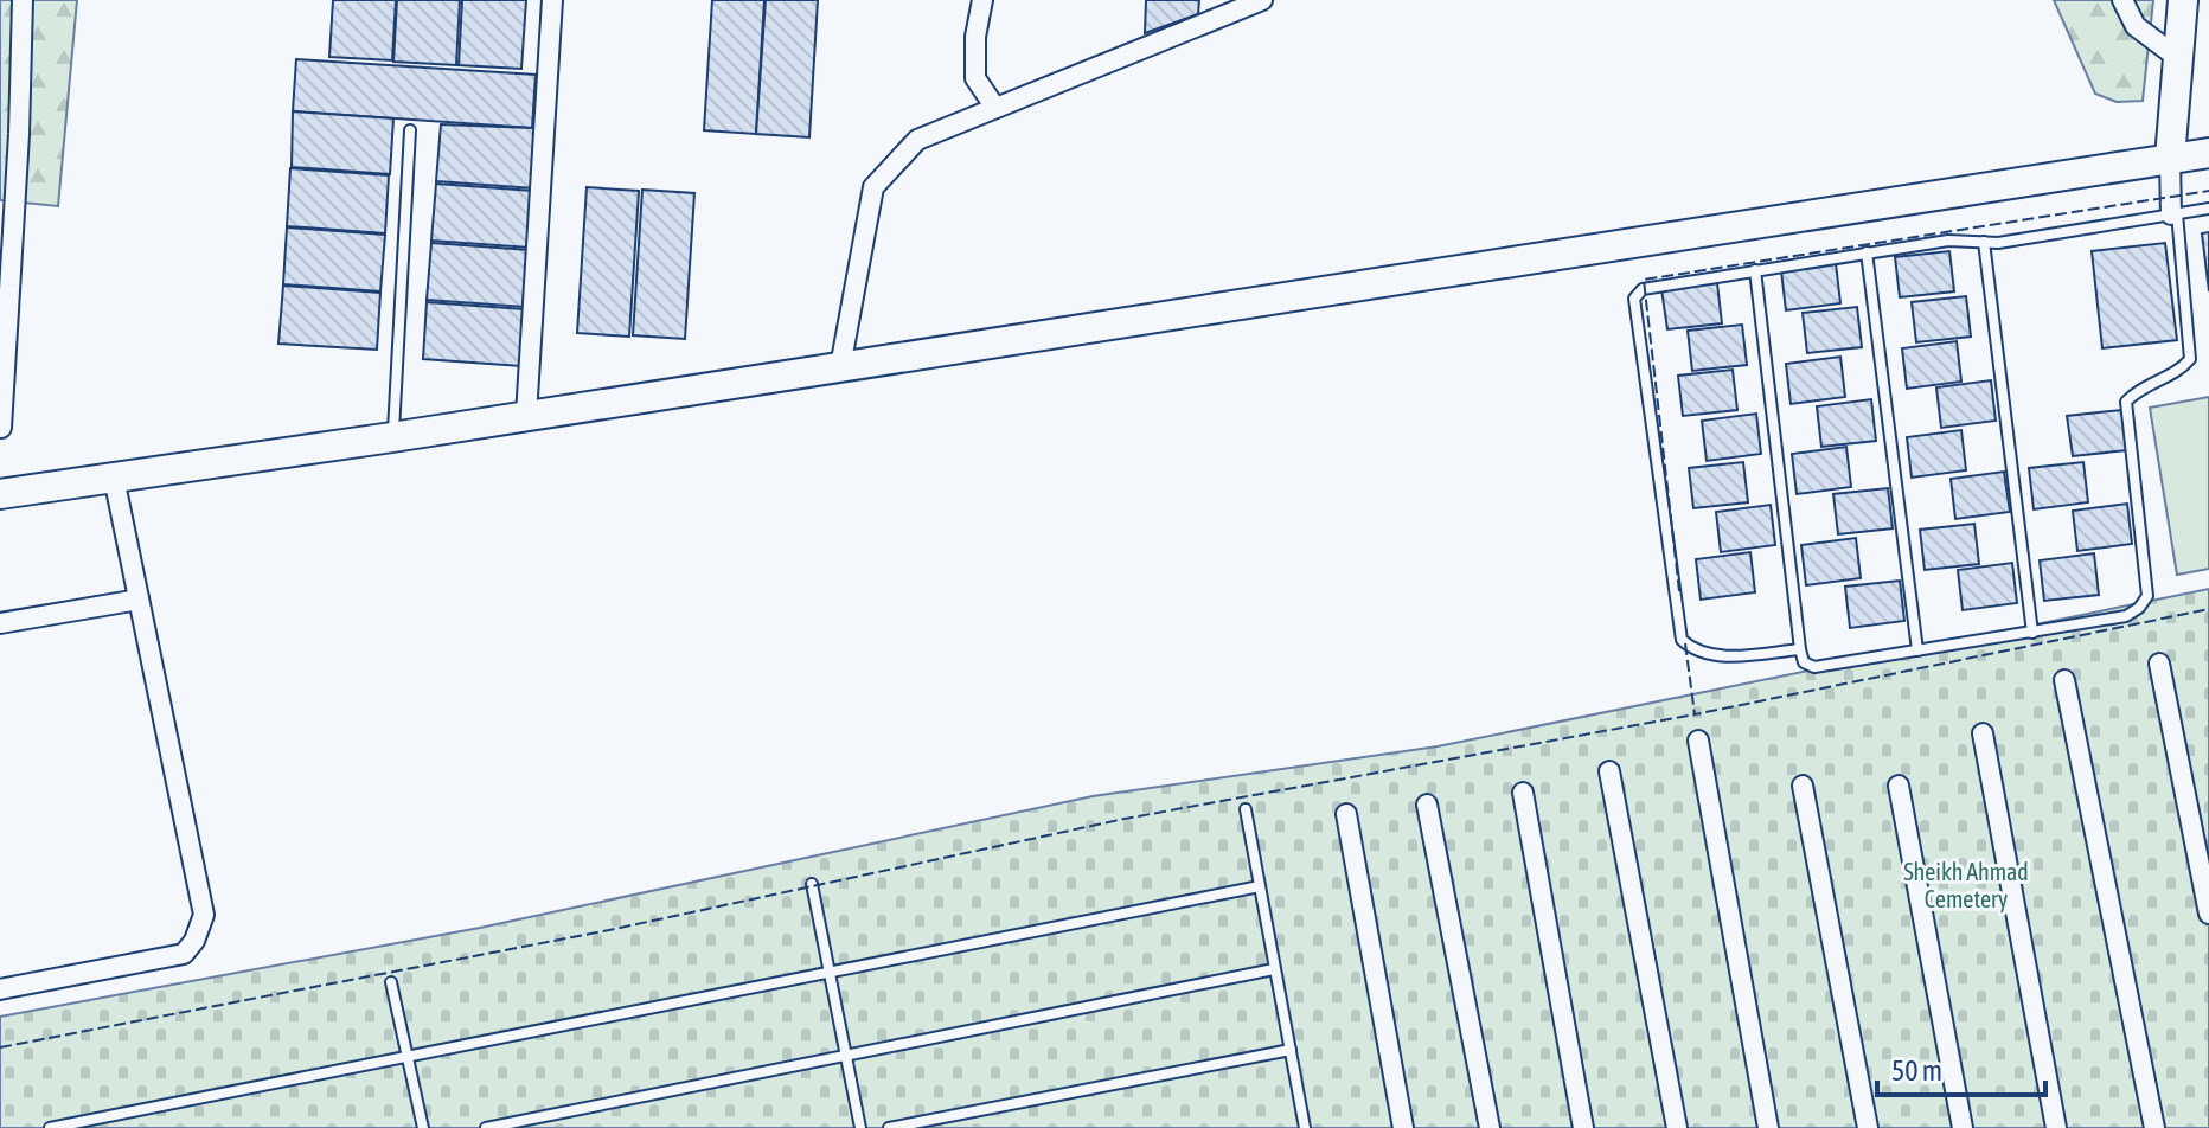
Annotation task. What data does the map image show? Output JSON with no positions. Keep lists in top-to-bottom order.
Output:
{
  "parks": ["Sheikh Ahmad Cemetery"],
  "scale_bar": "50 m"
}
